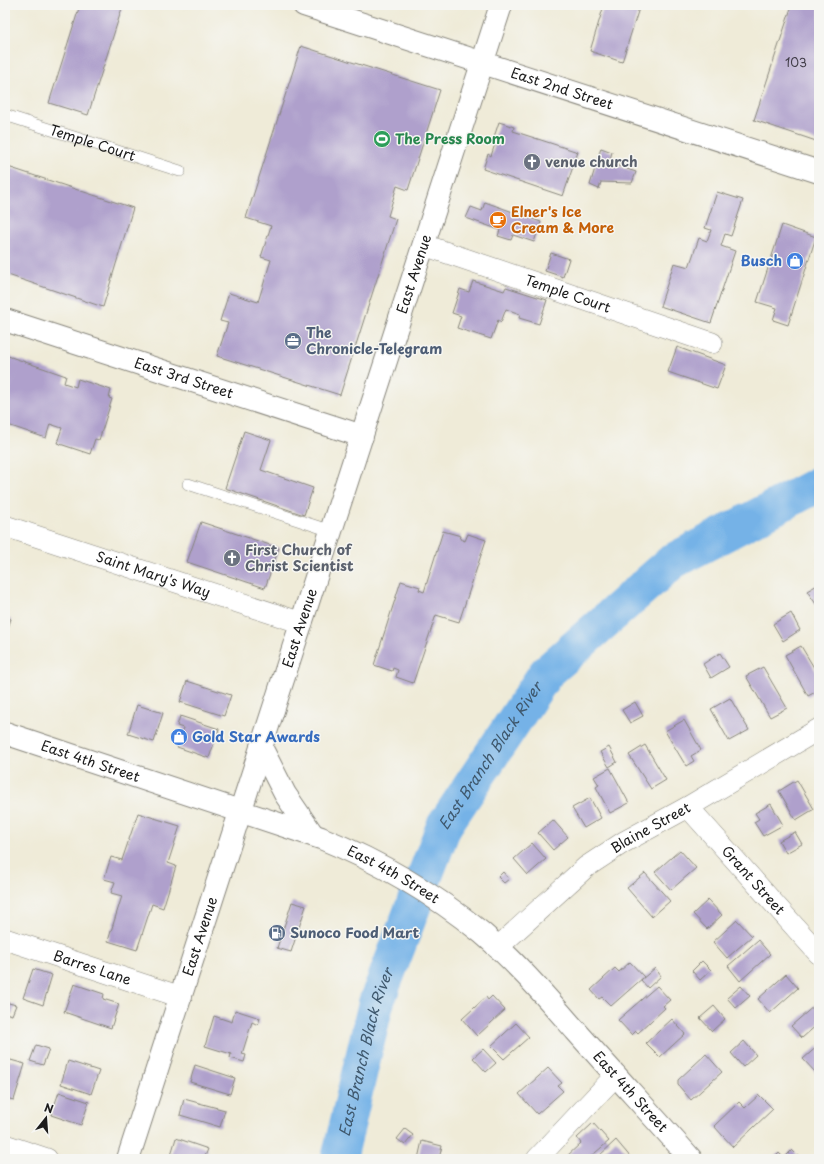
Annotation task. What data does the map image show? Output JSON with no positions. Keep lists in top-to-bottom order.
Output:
{
  "streets": {
    "street": [
      "East 2nd Street",
      "Temple Court",
      "East Avenue",
      "East 3rd Street",
      "Saint Mary's Way",
      "East 4th Street",
      "Blaine Street",
      "Grant Street",
      "Barres Lane"
    ]
  },
  "crossings": [
    ["East 2nd Street", "East Avenue"],
    ["Temple Court", "East Avenue"],
    ["East Avenue", "East 3rd Street"],
    ["East Avenue", "Saint Mary's Way"],
    ["East Avenue", "East 4th Street"],
    ["East Avenue", "Barres Lane"],
    ["East 4th Street", "Blaine Street"],
    ["Blaine Street", "Grant Street"]
  ],
  "water": ["East Branch Black River"],
  "places": {
    "sports": ["The Press Room"],
    "church": ["venue church", "First Church of Christ Scientist"],
    "cafe": ["Elner's Ice Cream & More"],
    "shop": ["Busch", "Gold Star Awards"],
    "office": ["The Chronicle-Telegram"],
    "fuel station": ["Sunoco Food Mart"]
  },
  "house_numbers": ["103"],
  "north": "top"
}
